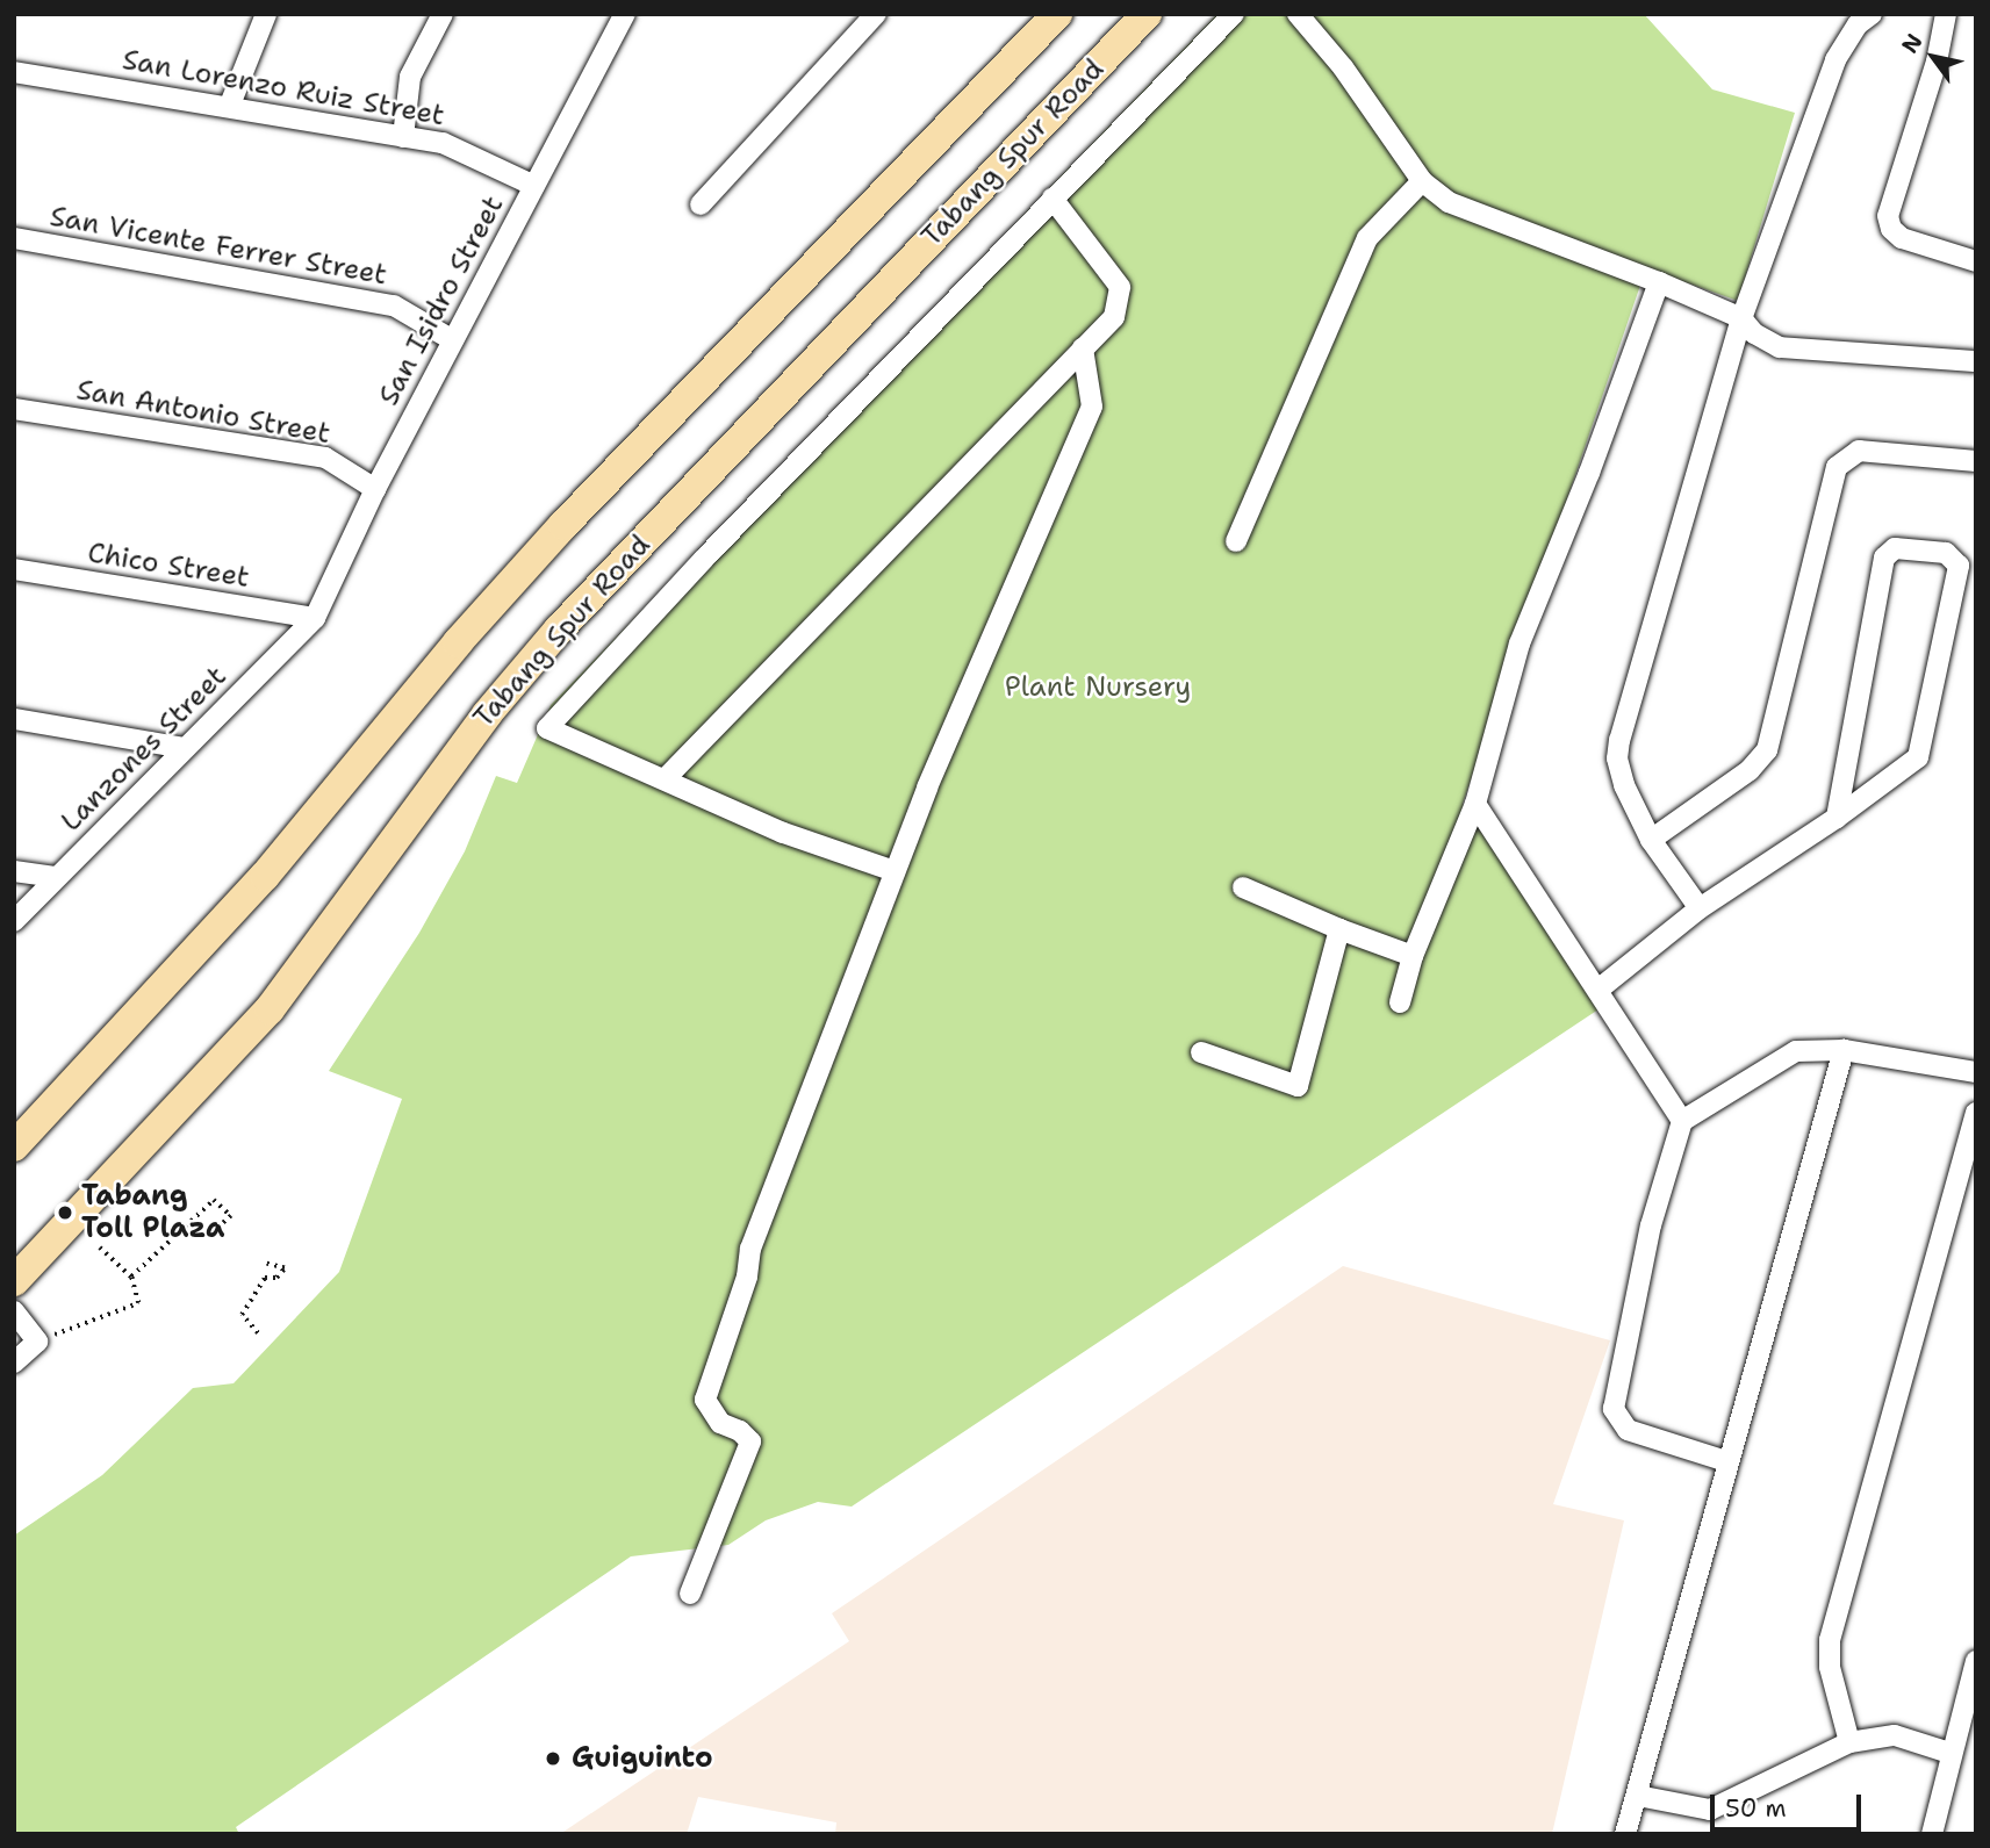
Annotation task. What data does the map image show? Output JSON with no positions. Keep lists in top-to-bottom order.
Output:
{
  "streets": {
    "highway": ["Tabang Spur Road"],
    "street": [
      "San Lorenzo Ruiz Street",
      "San Vicente Ferrer Street",
      "San Isidro Street",
      "San Antonio Street",
      "Chico Street",
      "Lanzones Street"
    ]
  },
  "crossings": [
    ["San Lorenzo Ruiz Street", "San Isidro Street"],
    ["San Vicente Ferrer Street", "San Isidro Street"],
    ["San Isidro Street", "San Antonio Street"],
    ["San Isidro Street", "Chico Street"],
    ["San Isidro Street", "Lanzones Street"],
    ["Chico Street", "Lanzones Street"]
  ],
  "parks": ["Plant Nursery"],
  "places": ["Tabang Toll Plaza", "Guiguinto"],
  "scale_bar": "50 m",
  "north": "top left"
}
